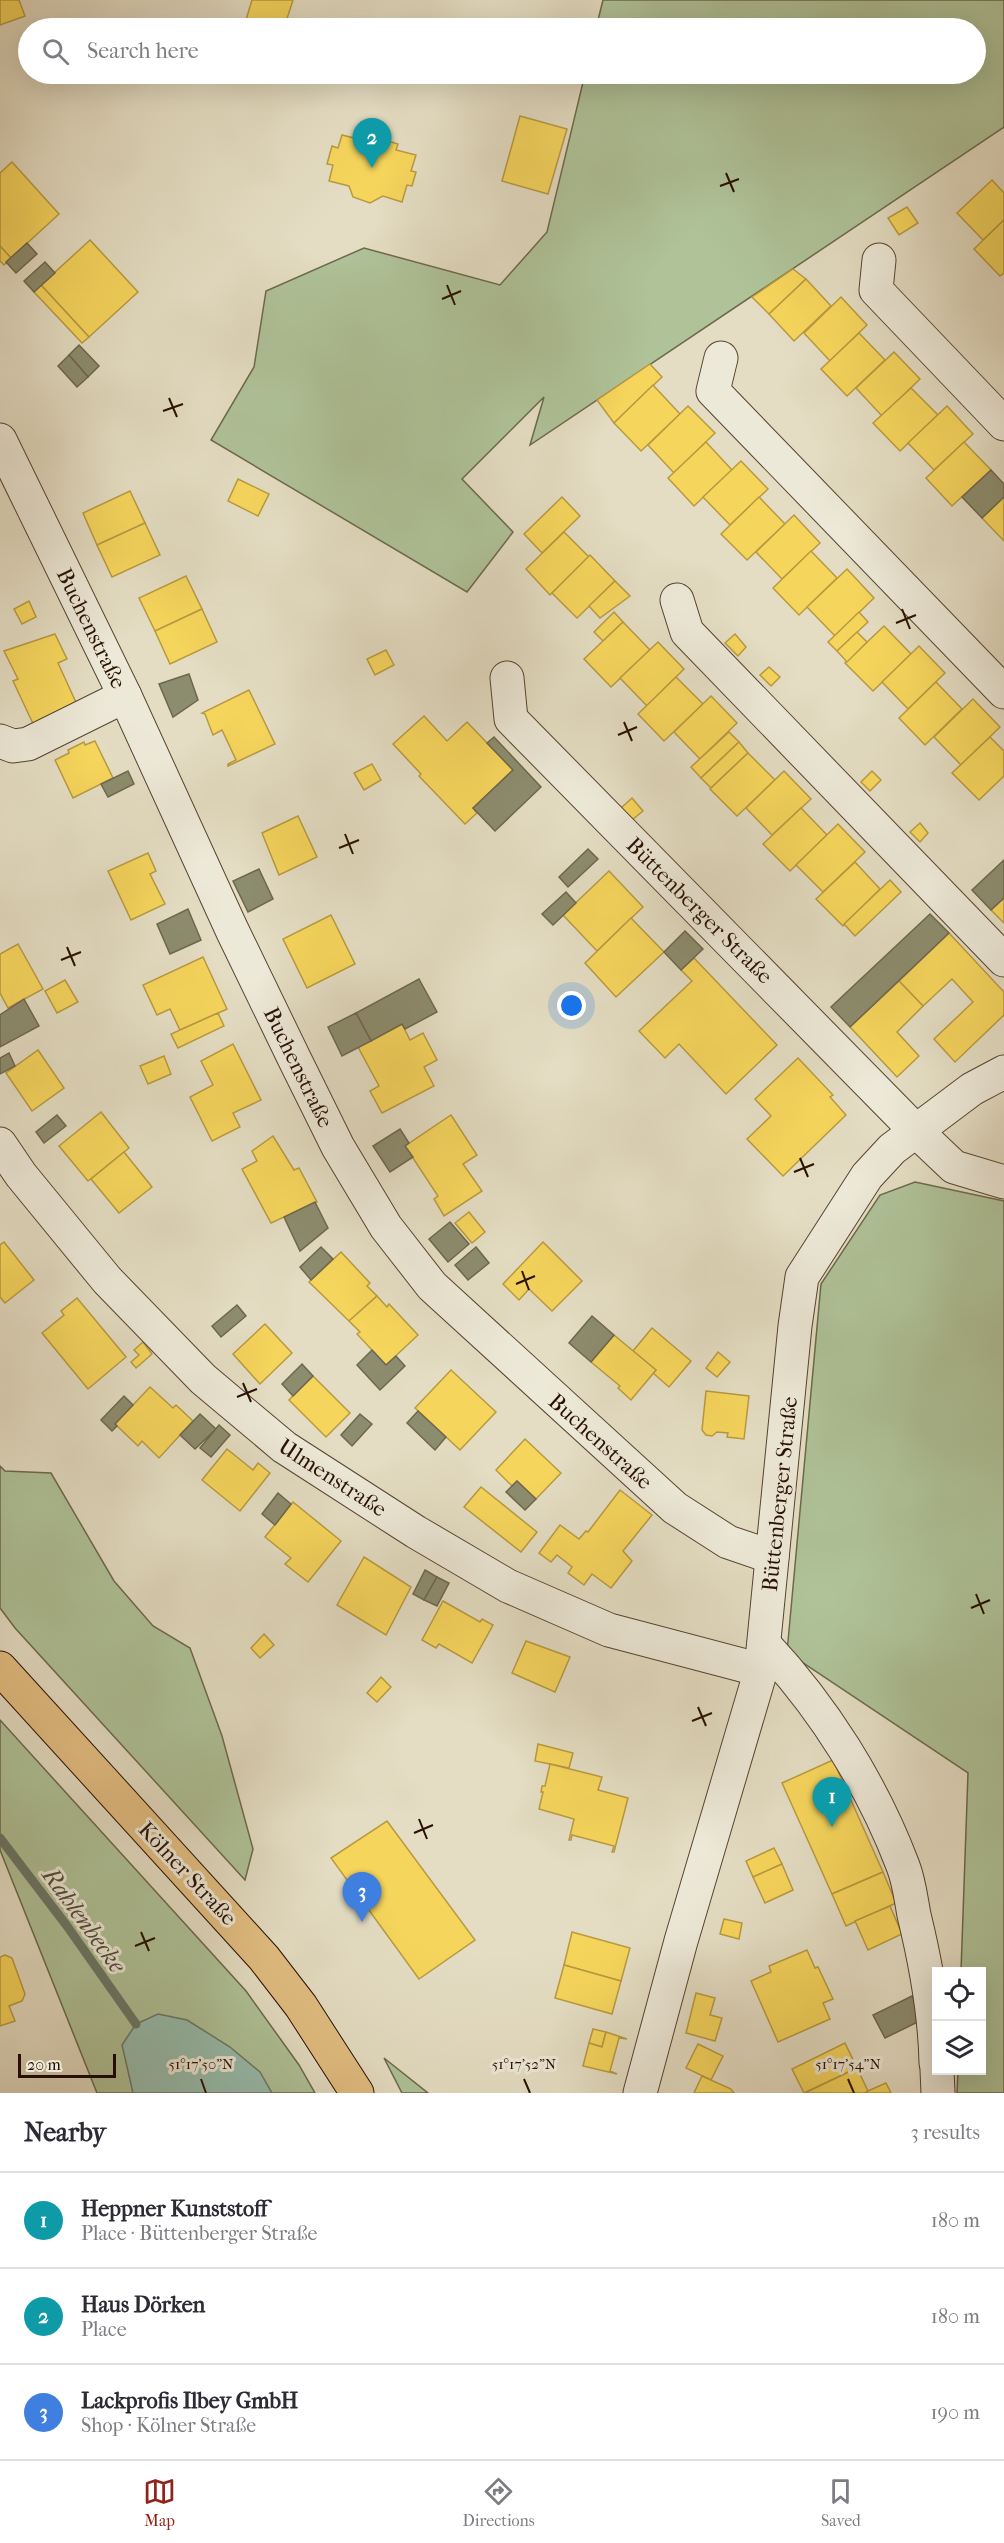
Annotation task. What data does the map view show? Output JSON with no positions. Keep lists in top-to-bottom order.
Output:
{
  "streets": {
    "main road": ["Kölner Straße"],
    "street": ["Buchenstraße", "Büttenberger Straße", "Ulmenstraße"]
  },
  "crossings": [
    ["Buchenstraße", "Büttenberger Straße"],
    ["Büttenberger Straße", "Ulmenstraße"]
  ],
  "water": ["Rahlenbecke"],
  "scale_bar": "20 m",
  "page": {
    "search": "Search here",
    "pins": ["2", "1", "3"],
    "scale": "20 m",
    "heading": ["Nearby", "3 results"],
    "list": [
      {
        "mark": "1",
        "name": "Heppner Kunststoff",
        "note": "Place · Büttenberger Straße",
        "value": "180 m"
      },
      {
        "mark": "2",
        "name": "Haus Dörken",
        "note": "Place",
        "value": "180 m"
      },
      {
        "mark": "3",
        "name": "Lackprofis Ilbey GmbH",
        "note": "Shop · Kölner Straße",
        "value": "190 m"
      }
    ],
    "nav": ["Map", "Directions", "Saved"]
  },
  "coordinates": ["51°17'50\"N", "51°17'52\"N", "51°17'54\"N"]
}
